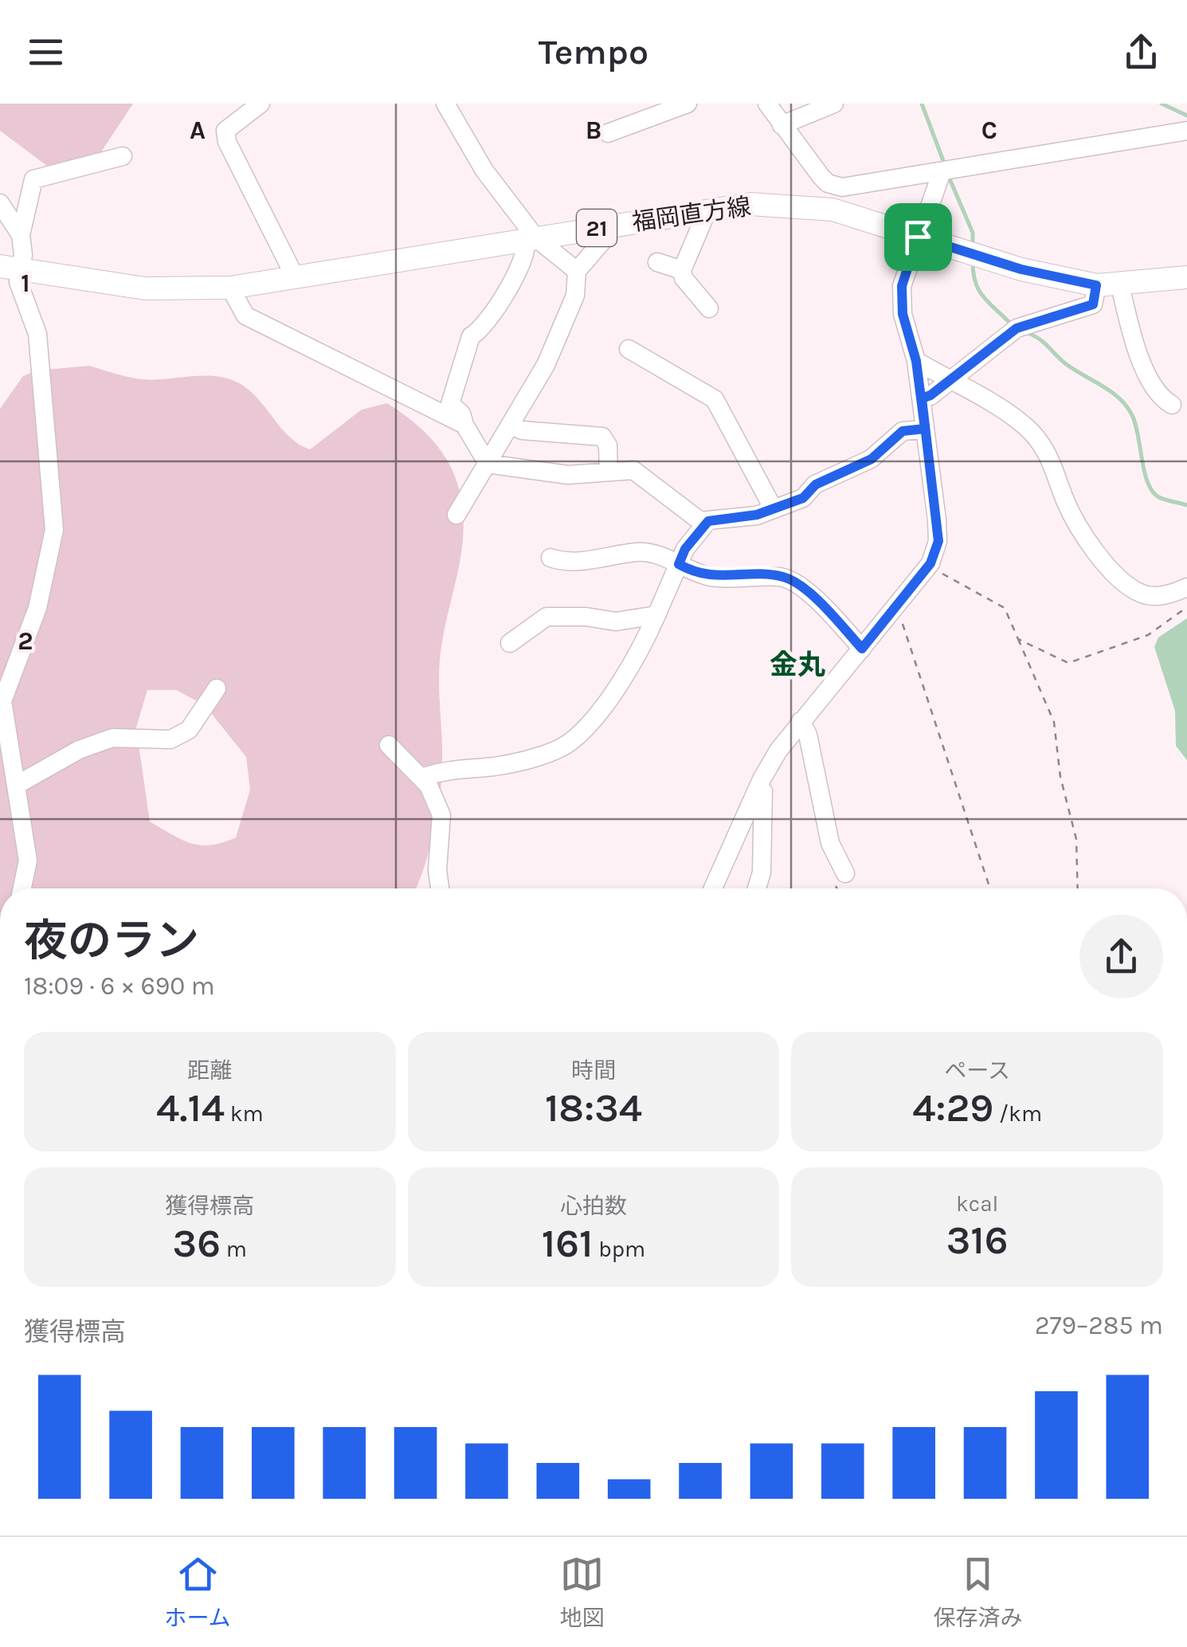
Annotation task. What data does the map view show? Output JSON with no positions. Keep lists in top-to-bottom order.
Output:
{
  "streets": {
    "main road": ["福岡直方線", "21"]
  },
  "districts": ["金丸"],
  "page": {
    "header": "Tempo",
    "heading": ["夜のラン", "18:09 · 6 × 690 m"],
    "stats": [
      ["距離", "4.14 km"],
      ["時間", "18:34"],
      ["ペース", "4:29 /km"],
      ["獲得標高", "36 m"],
      ["心拍数", "161 bpm"],
      ["kcal", "316"]
    ],
    "chart": ["獲得標高", "279–285 m"],
    "tabs": ["ホーム", "地図", "保存済み"]
  },
  "grid": {
    "columns": ["A", "B", "C"],
    "rows": ["1", "2"]
  }
}
